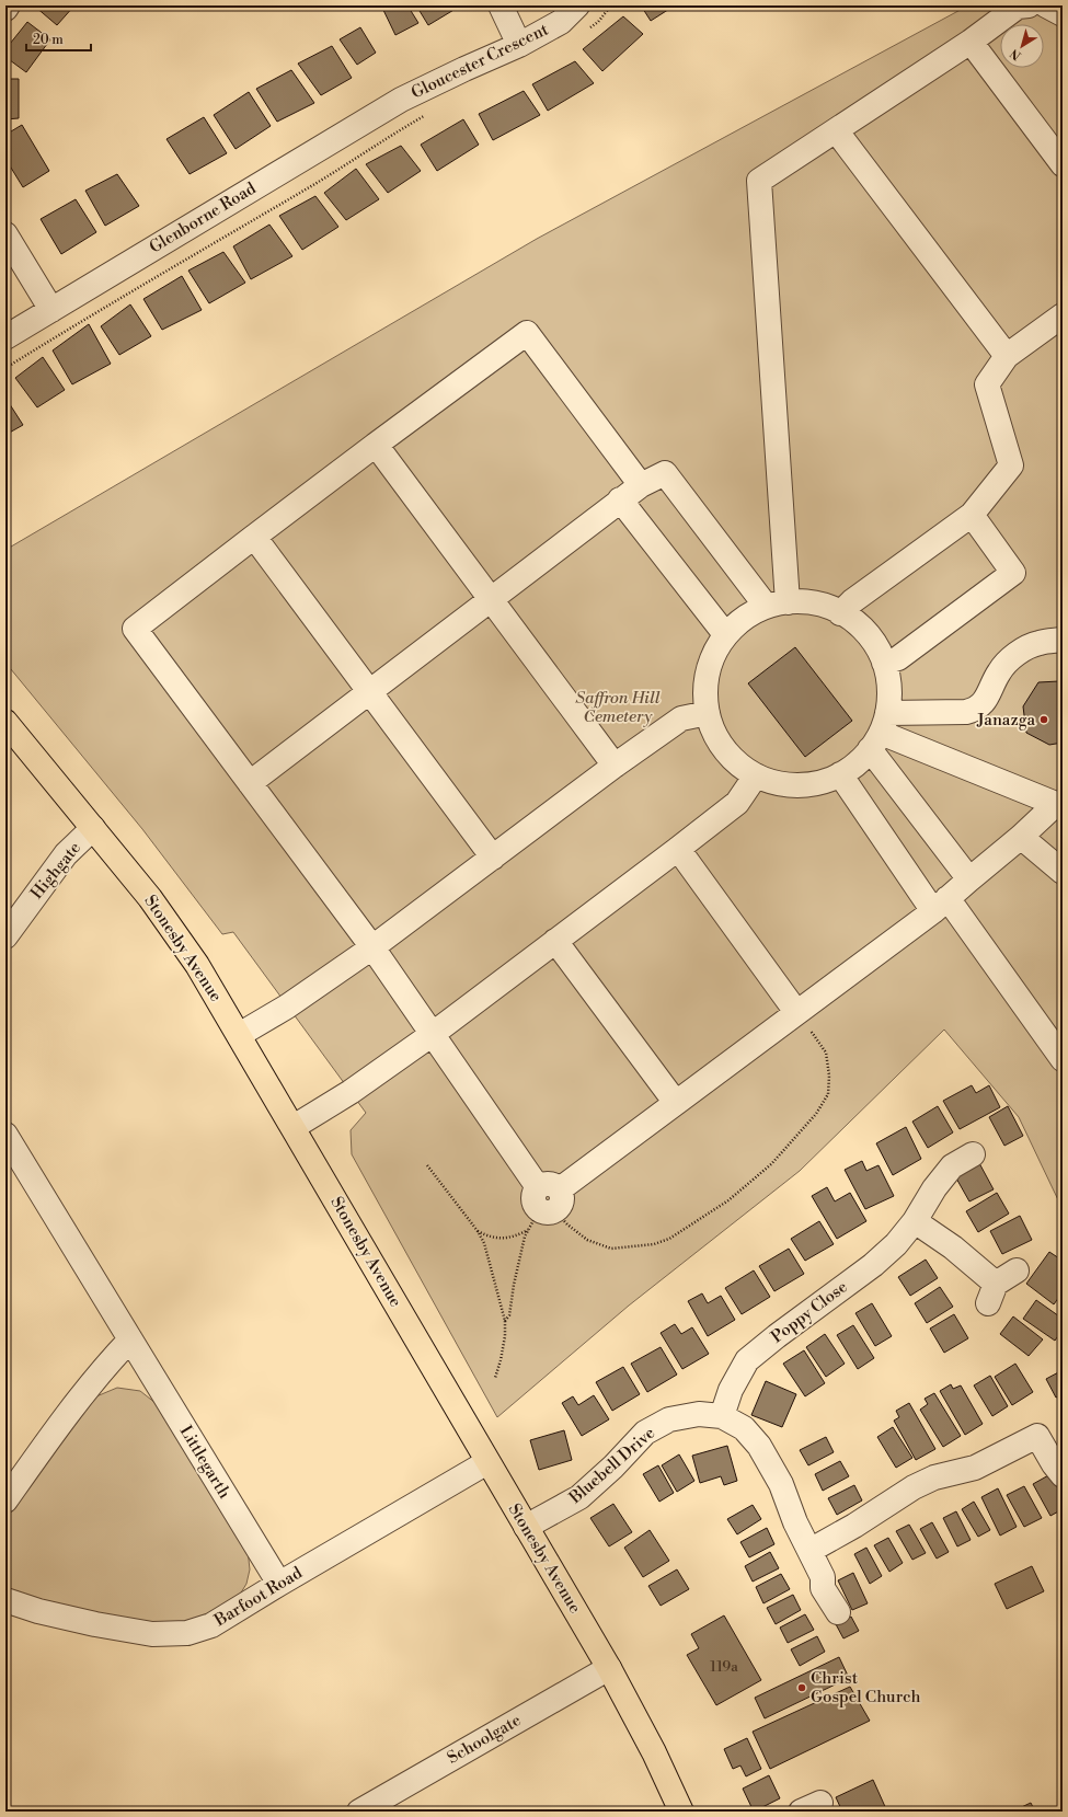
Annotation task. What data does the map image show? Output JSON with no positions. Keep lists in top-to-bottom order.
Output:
{
  "streets": {
    "main road": ["Stonesby Avenue"],
    "street": [
      "Gloucester Crescent",
      "Glenborne Road",
      "Highgate",
      "Poppy Close",
      "Littlegarth",
      "Bluebell Drive",
      "Barfoot Road",
      "Schoolgate"
    ]
  },
  "crossings": [
    ["Gloucester Crescent", "Glenborne Road"],
    ["Highgate", "Stonesby Avenue"],
    ["Stonesby Avenue", "Bluebell Drive"],
    ["Stonesby Avenue", "Barfoot Road"],
    ["Stonesby Avenue", "Schoolgate"],
    ["Poppy Close", "Bluebell Drive"],
    ["Littlegarth", "Barfoot Road"]
  ],
  "parks": ["Saffron Hill Cemetery"],
  "places": ["Janazga", "Christ Gospel Church"],
  "house_numbers": ["119a"],
  "scale_bar": "20 m",
  "north": "bottom left"
}
